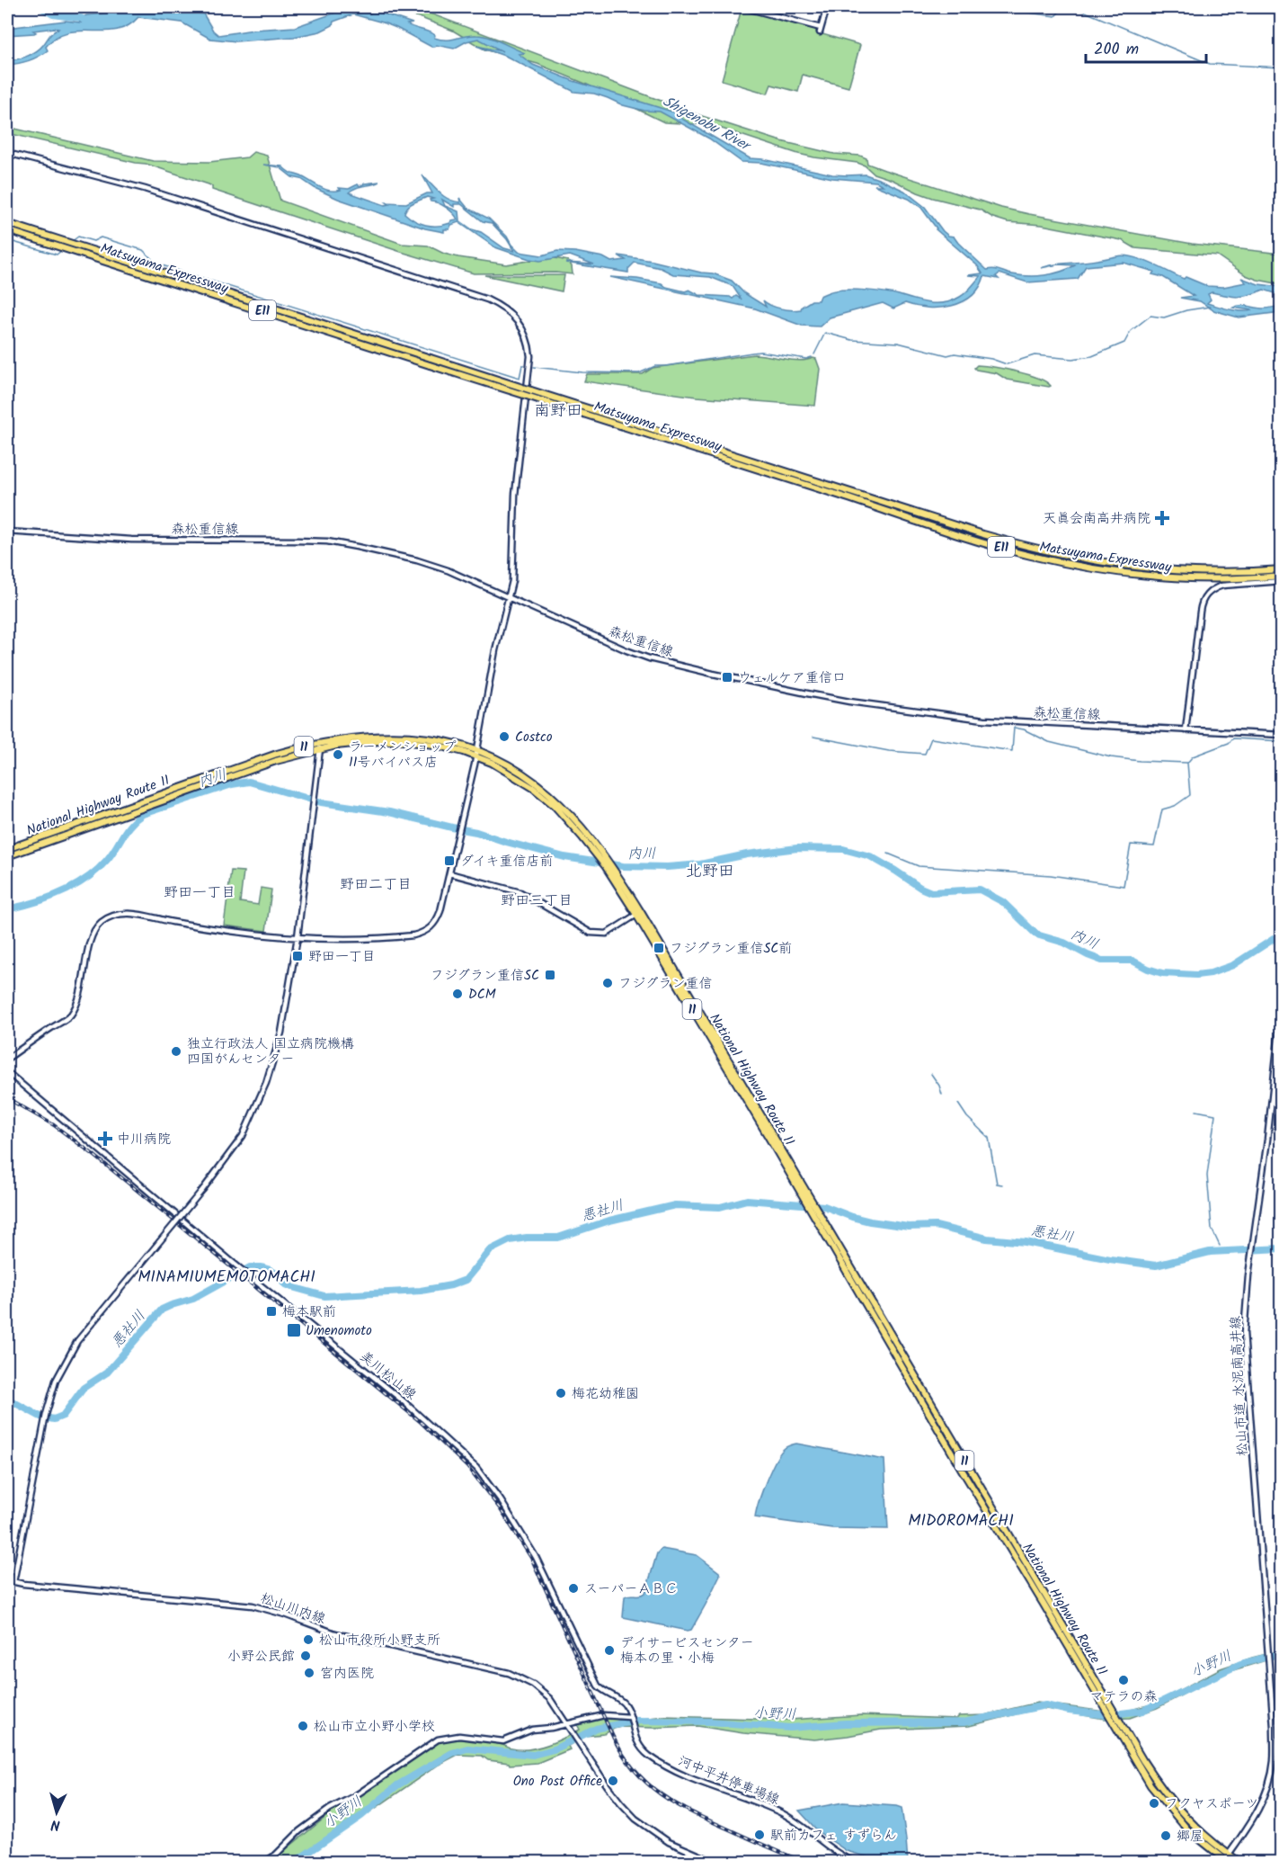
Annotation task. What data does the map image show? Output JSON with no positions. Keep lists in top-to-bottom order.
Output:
{
  "streets": {
    "highway": [
      "Matsuyama Expressway",
      "E11",
      "11",
      "National Highway Route 11"
    ],
    "street": [
      "森松重信線",
      "美川松山線",
      "松山市道 水泥南高井線",
      "松山川内線",
      "河中平井停車場線"
    ]
  },
  "crossings": [
    ["National Highway Route 11", "松山市道 水泥南高井線"],
    ["美川松山線", "河中平井停車場線"]
  ],
  "districts": [
    "南野田",
    "北野田",
    "野田二丁目",
    "野田一丁目",
    "野田三丁目",
    "MINAMIUMEMOTOMACHI",
    "MIDOROMACHI"
  ],
  "water": [
    "Shigenobu River",
    "内川",
    "悪社川",
    "小野川"
  ],
  "places": {
    "health": ["天眞会南高井病院", "中川病院"],
    "transit": [
      "ウェルケア重信口",
      "ダイキ重信店前",
      "フジグラン重信SC前",
      "野田一丁目",
      "フジグラン重信SC",
      "梅本駅前",
      "Umenomoto"
    ],
    "other": [
      "Costco",
      "ラーメンショップ 11号バイパス店",
      "フジグラン重信",
      "DCM",
      "独立行政法人 国立病院機構 四国がんセンター",
      "梅花幼稚園",
      "スーパーＡＢＣ",
      "松山市役所小野支所",
      "デイサービスセンター 梅本の里・小梅",
      "小野公民館",
      "宮内医院",
      "マテラの森",
      "松山市立小野小学校",
      "Ono Post Office",
      "フクヤスポーツ",
      "駅前カフェ すずらん",
      "郷屋"
    ]
  },
  "scale_bar": "200 m",
  "north": "bottom"
}
